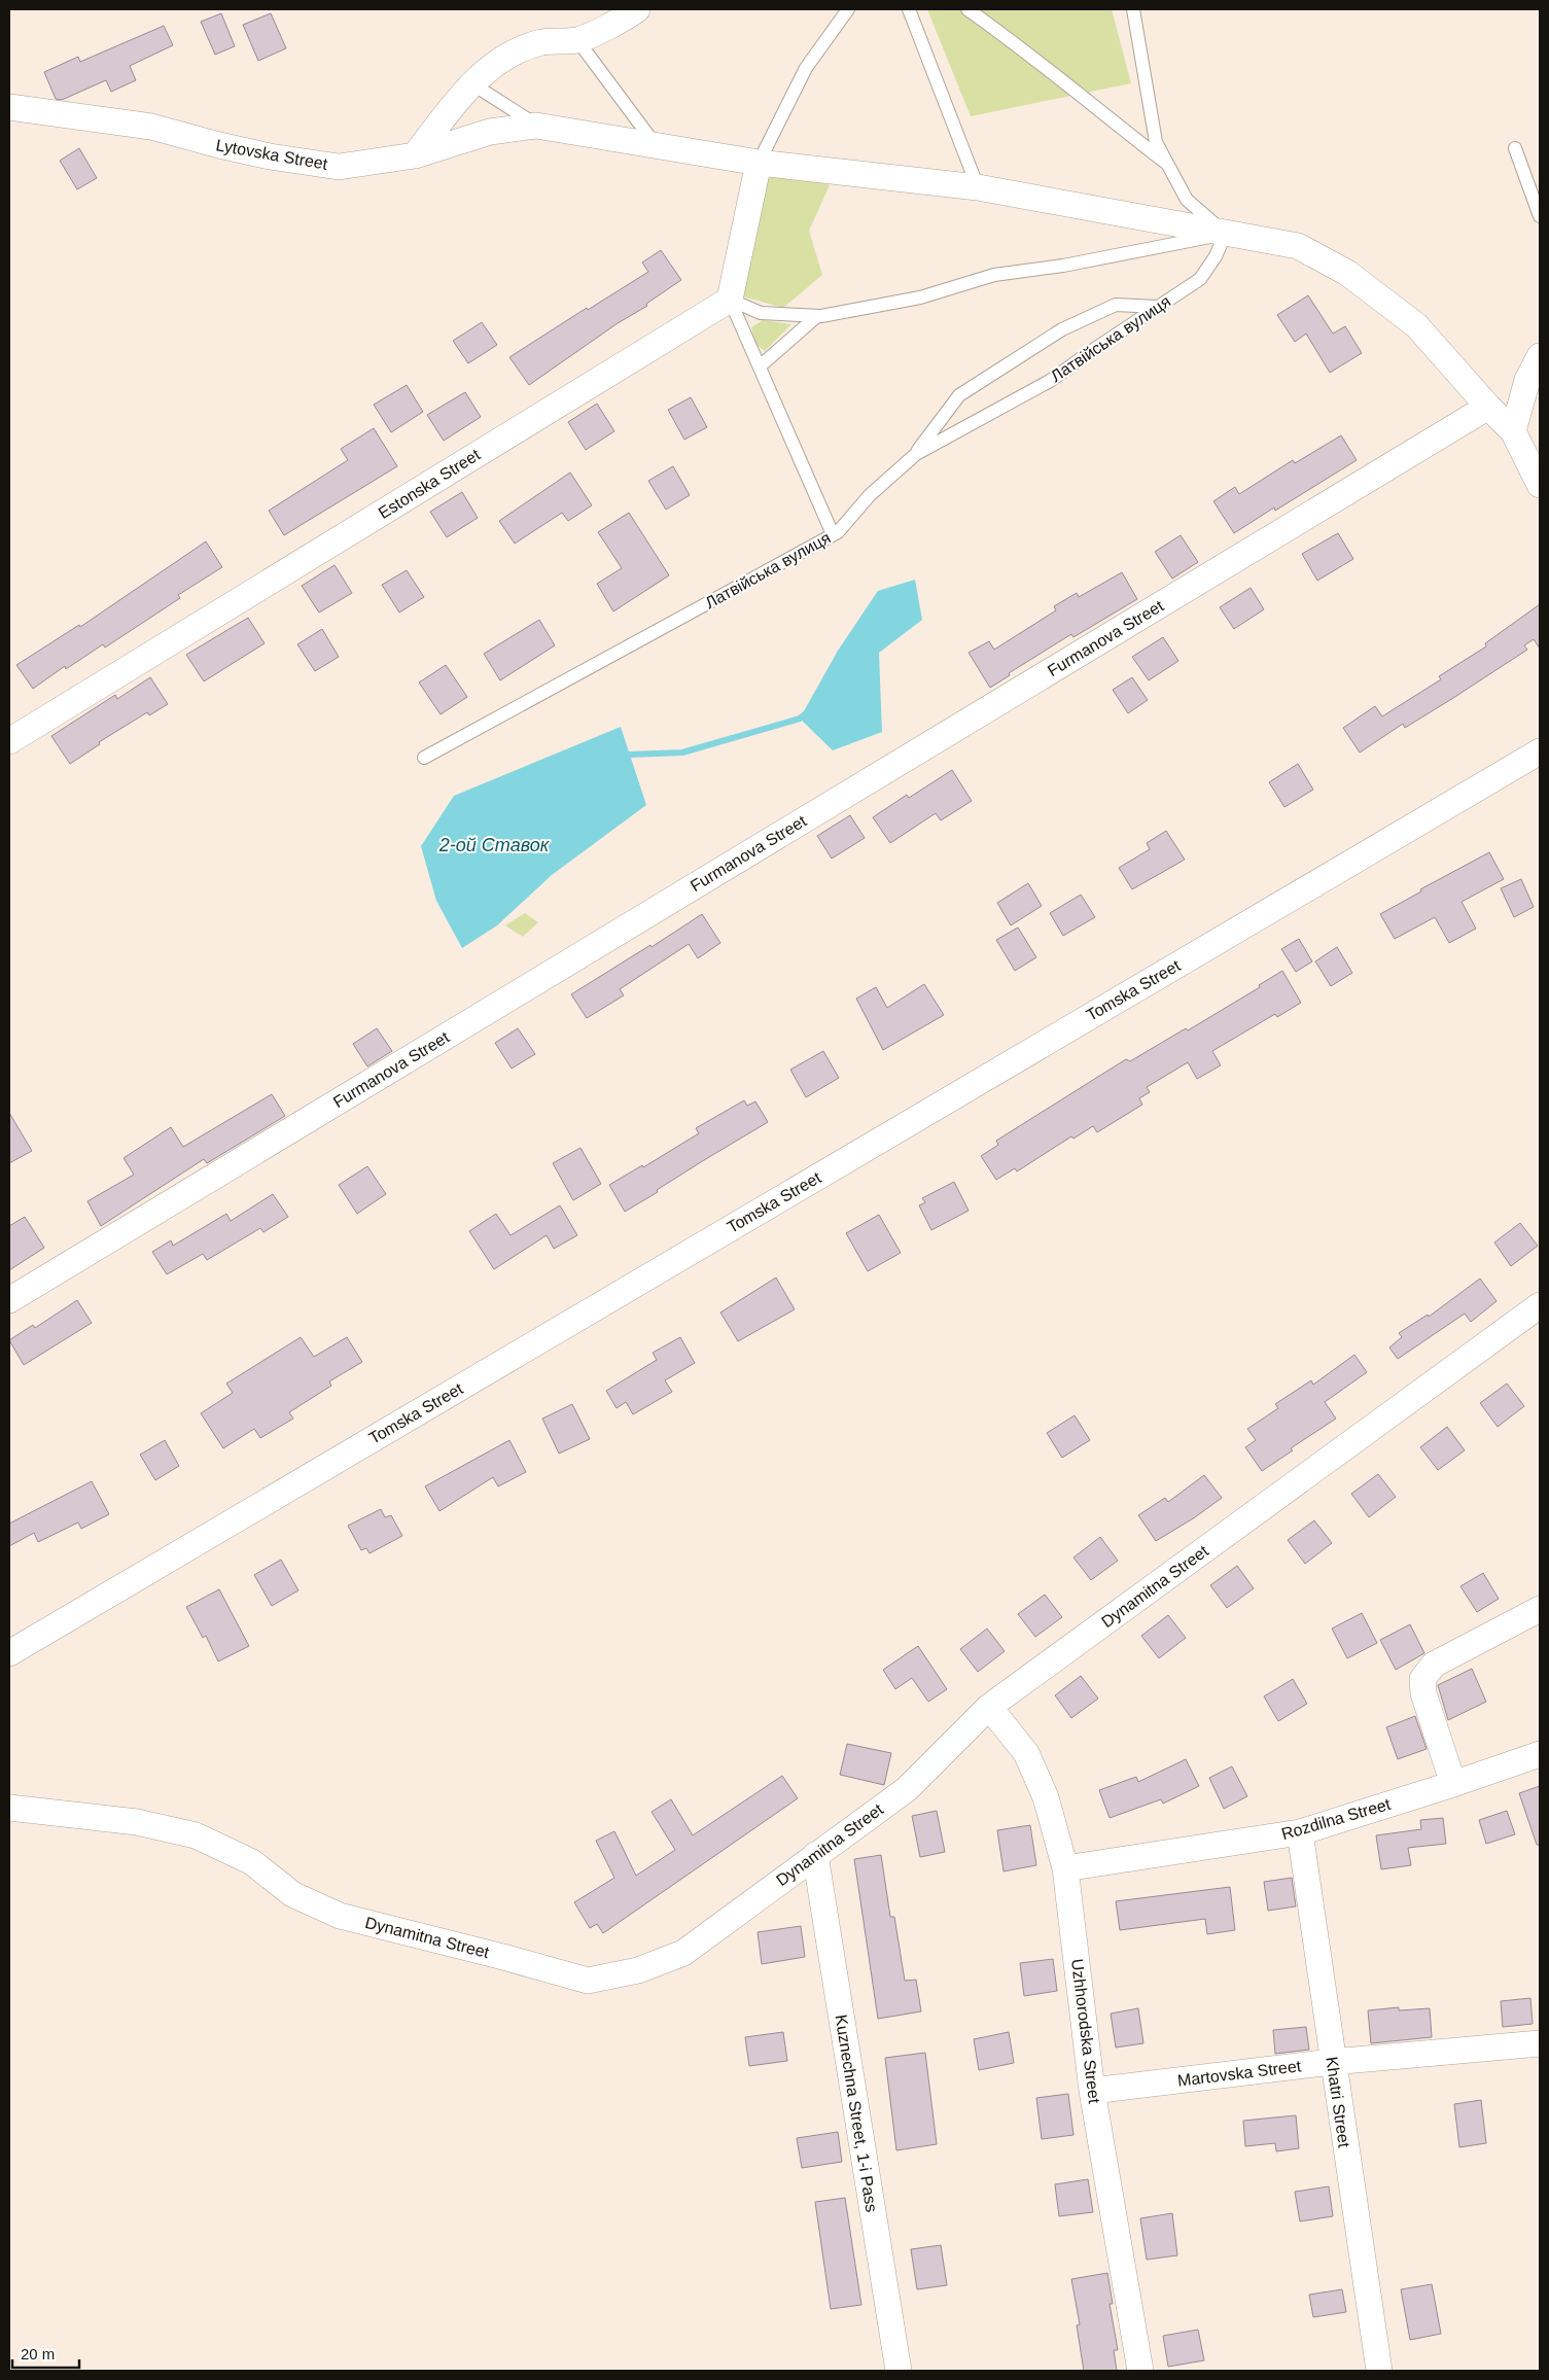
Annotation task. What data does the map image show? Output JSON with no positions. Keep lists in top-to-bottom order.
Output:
{
  "streets": {
    "street": [
      "Lytovska Street",
      "Estonska Street",
      "Furmanova Street",
      "Tomska Street",
      "Dynamitna Street",
      "Rozdilna Street",
      "Uzhhorodska Street",
      "Martovska Street",
      "Khatri Street",
      "Kuznechna Street, 1-i Pass"
    ],
    "lane": ["Латвiйська вулиця"]
  },
  "crossings": [
    ["Lytovska Street", "Латвiйська вулиця"],
    ["Lytovska Street", "Furmanova Street"],
    ["Dynamitna Street", "Uzhhorodska Street"],
    ["Dynamitna Street", "Kuznechna Street, 1-i Pass"],
    ["Rozdilna Street", "Uzhhorodska Street"],
    ["Rozdilna Street", "Khatri Street"],
    ["Uzhhorodska Street", "Martovska Street"],
    ["Martovska Street", "Khatri Street"]
  ],
  "water": ["2-ой Ставок"],
  "scale_bar": "20 m"
}
